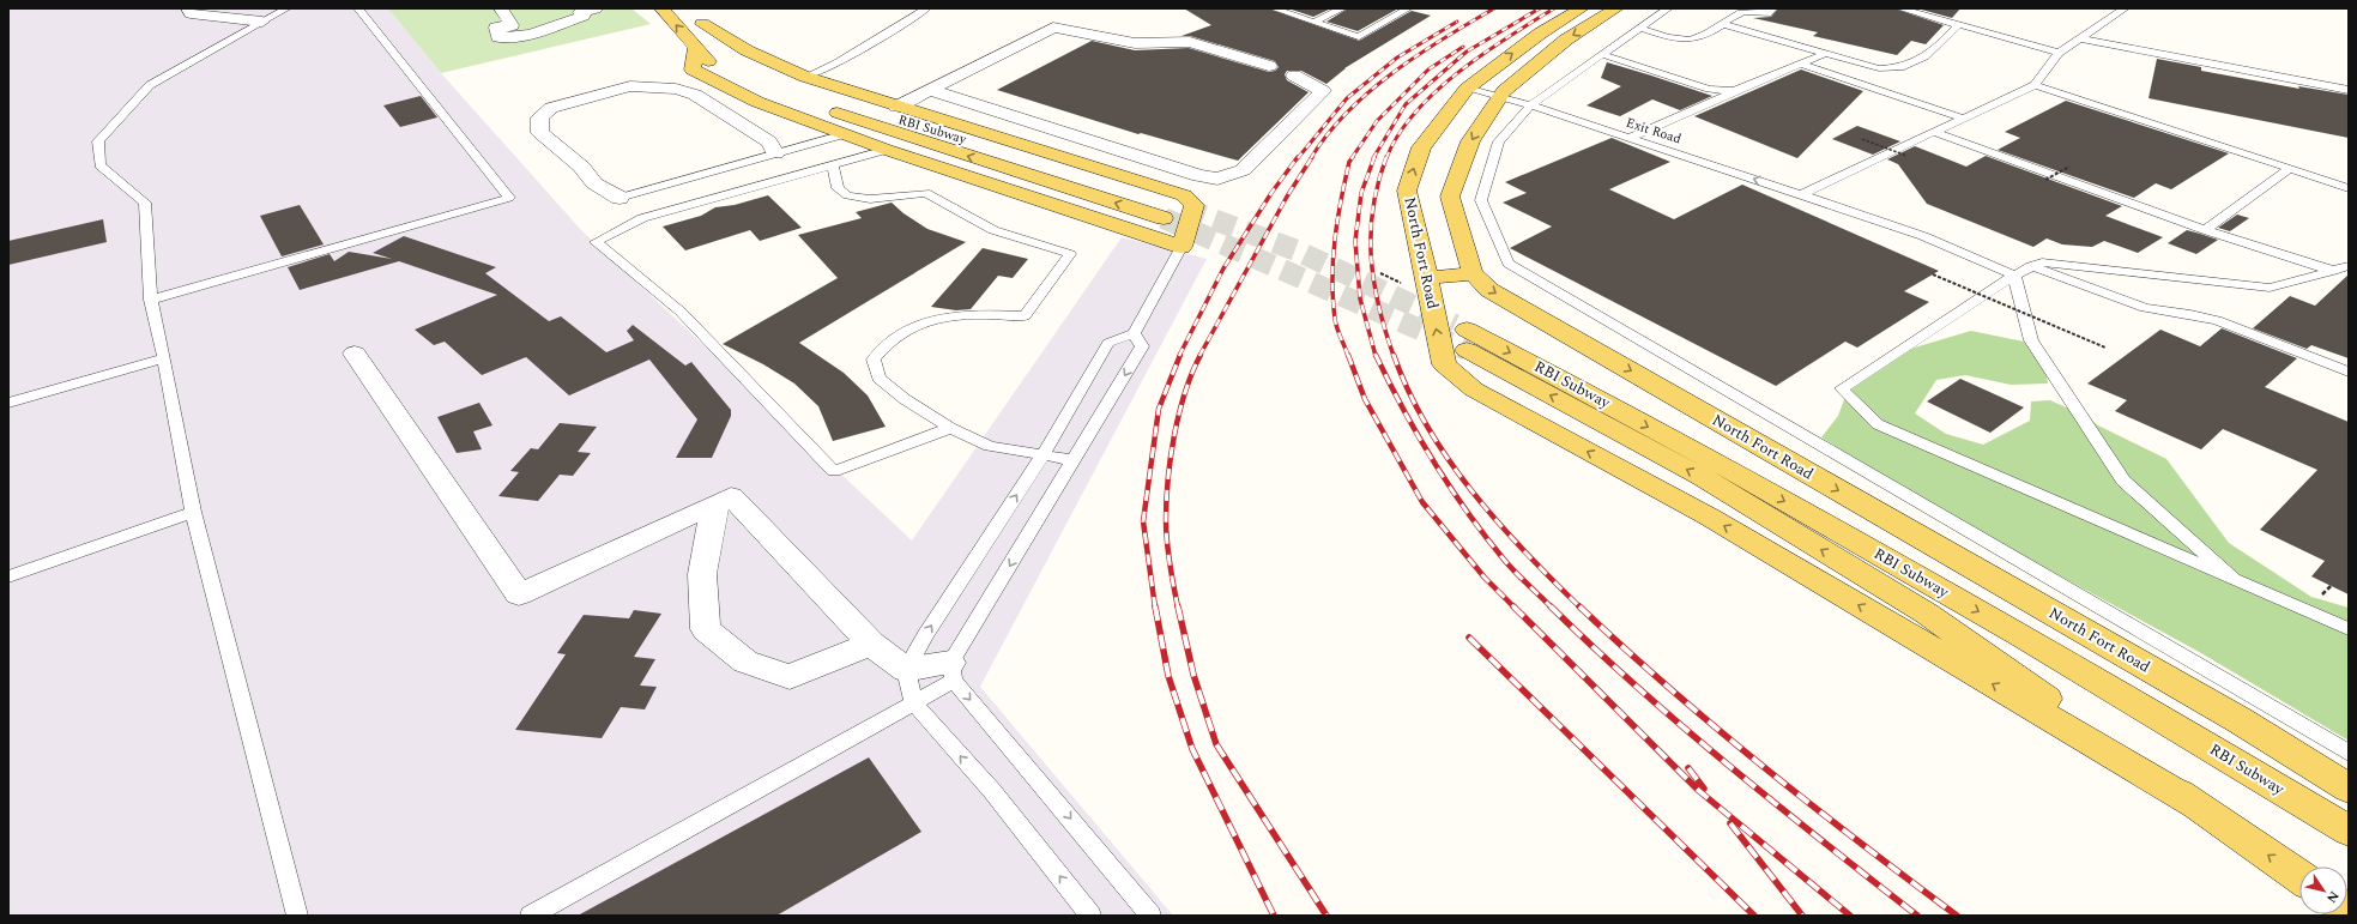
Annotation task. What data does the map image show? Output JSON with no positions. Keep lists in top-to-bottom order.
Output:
{
  "streets": {
    "main road": ["RBI Subway", "North Fort Road"],
    "lane": ["Exit Road"]
  },
  "crossings": [
    ["RBI Subway", "North Fort Road"],
    ["Exit Road", "North Fort Road"]
  ],
  "north": "bottom right"
}
